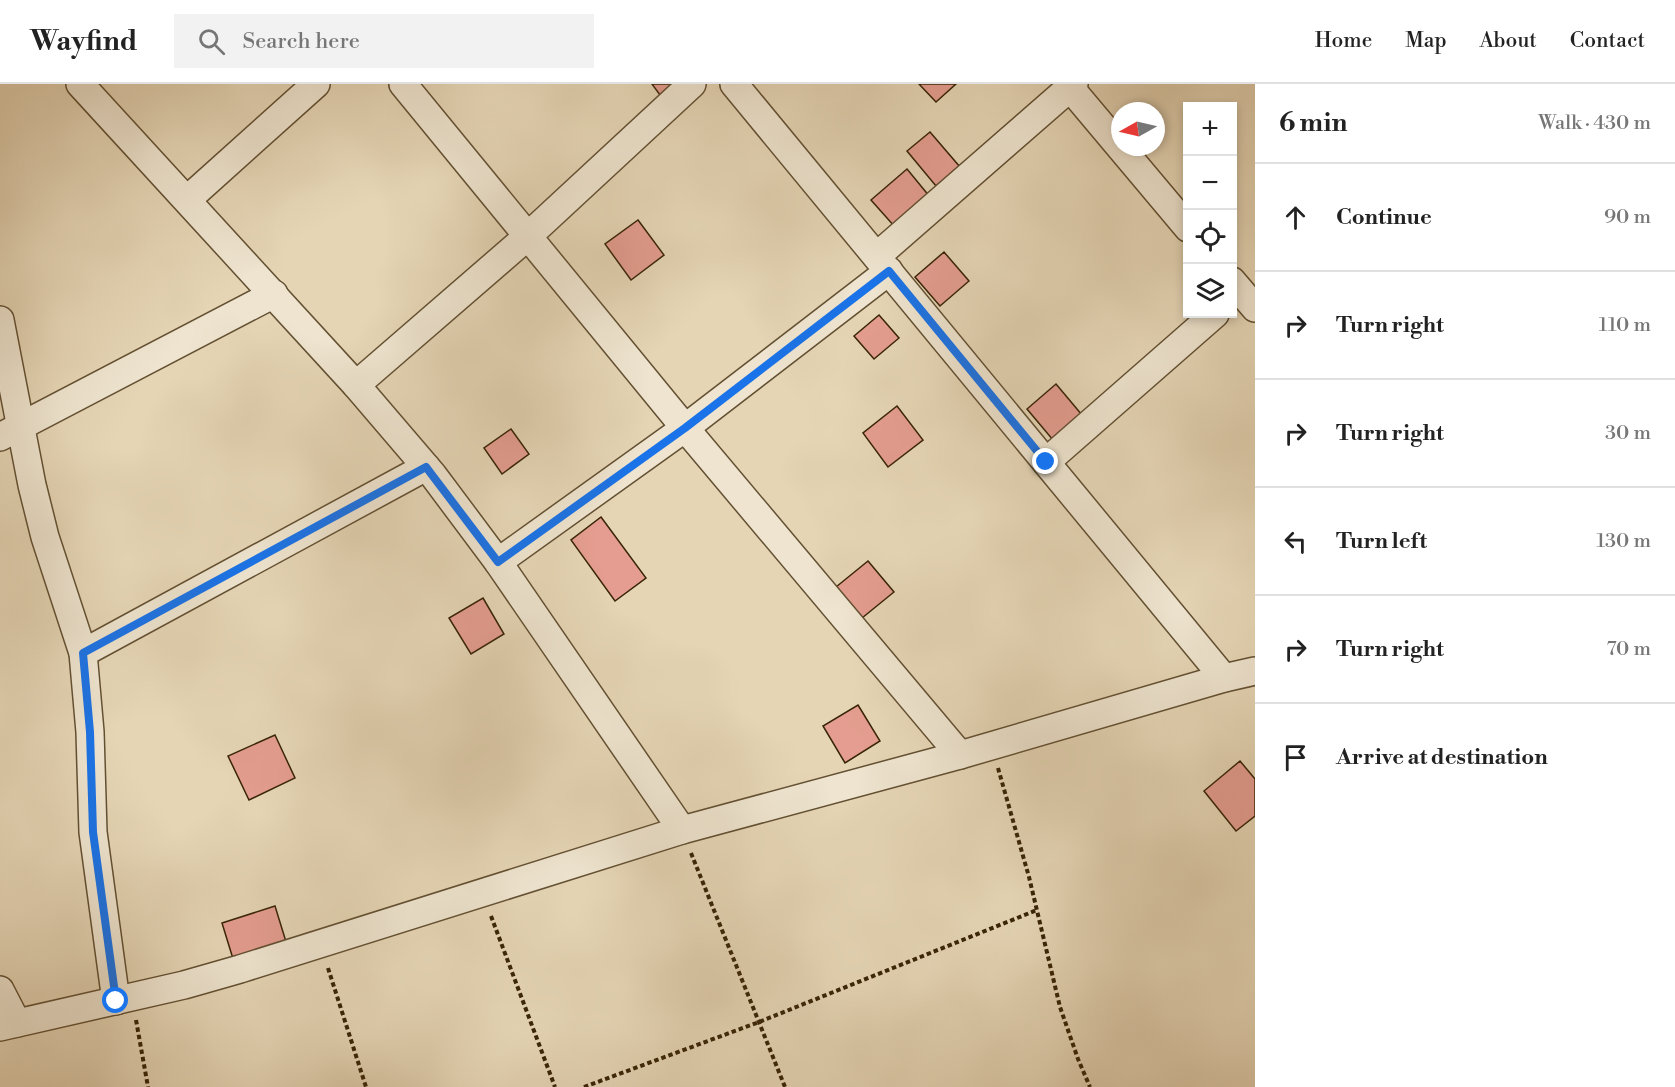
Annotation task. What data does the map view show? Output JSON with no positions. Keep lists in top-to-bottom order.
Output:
{
  "north": "left",
  "page": {
    "header": "Wayfind",
    "search": "Search here",
    "nav": [
      "Home",
      "Map",
      "About",
      "Contact"
    ],
    "heading": ["6 min", "Walk · 430 m"],
    "map_buttons": ["+", "−"],
    "list": [
      ["Continue", "90 m"],
      ["Turn right", "110 m"],
      ["Turn right", "30 m"],
      ["Turn left", "130 m"],
      ["Turn right", "70 m"],
      "Arrive at destination"
    ]
  }
}
